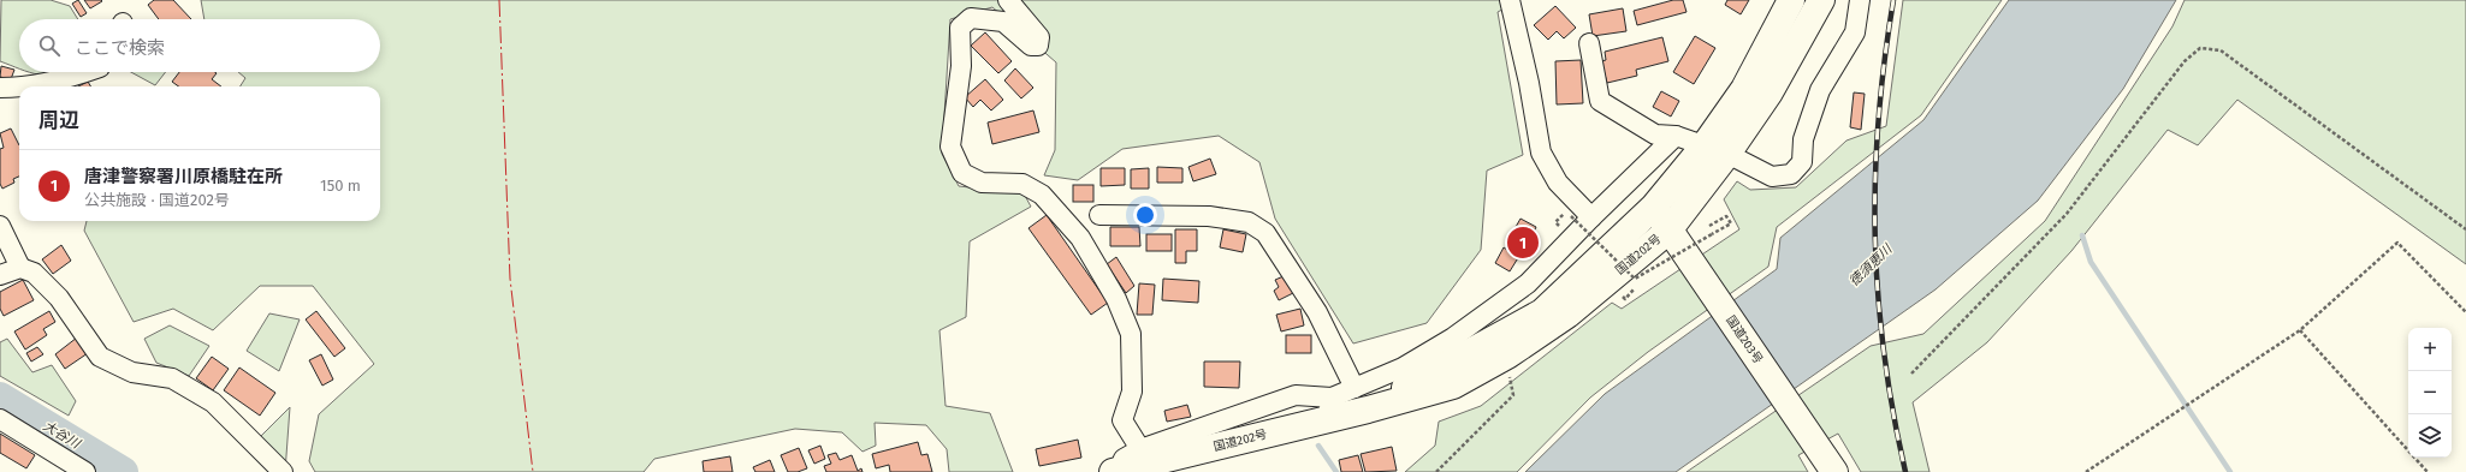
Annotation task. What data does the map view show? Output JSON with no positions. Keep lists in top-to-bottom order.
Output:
{
  "streets": {
    "highway": ["国道202号", "国道203号"]
  },
  "crossings": [
    ["国道202号", "国道203号"]
  ],
  "water": ["徳須恵川", "大谷川"],
  "page": {
    "search": "ここで検索",
    "heading": "周辺",
    "list": [
      {
        "mark": "1",
        "name": "唐津警察署川原橋駐在所",
        "note": "公共施設 · 国道202号",
        "value": "150 m"
      }
    ],
    "pins": "1",
    "map_buttons": ["+", "−"]
  }
}
